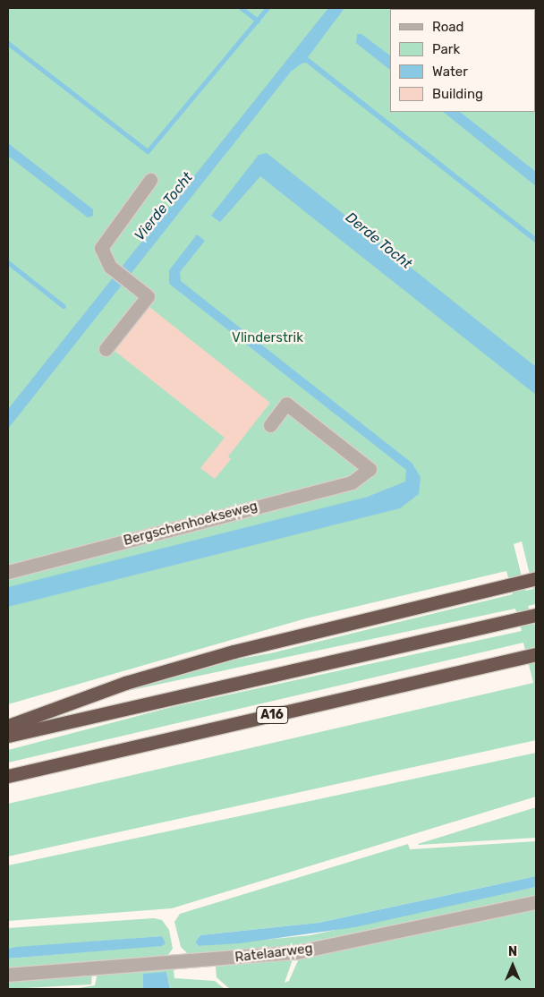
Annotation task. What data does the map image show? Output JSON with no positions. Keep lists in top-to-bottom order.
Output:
{
  "streets": {
    "highway": ["A16"],
    "street": ["Bergschenhoekseweg", "Ratelaarweg"]
  },
  "water": ["Vierde Tocht", "Derde Tocht"],
  "parks": ["Vlinderstrik"],
  "legend": [
    "Road",
    "Park",
    "Water",
    "Building"
  ],
  "north": "top"
}
